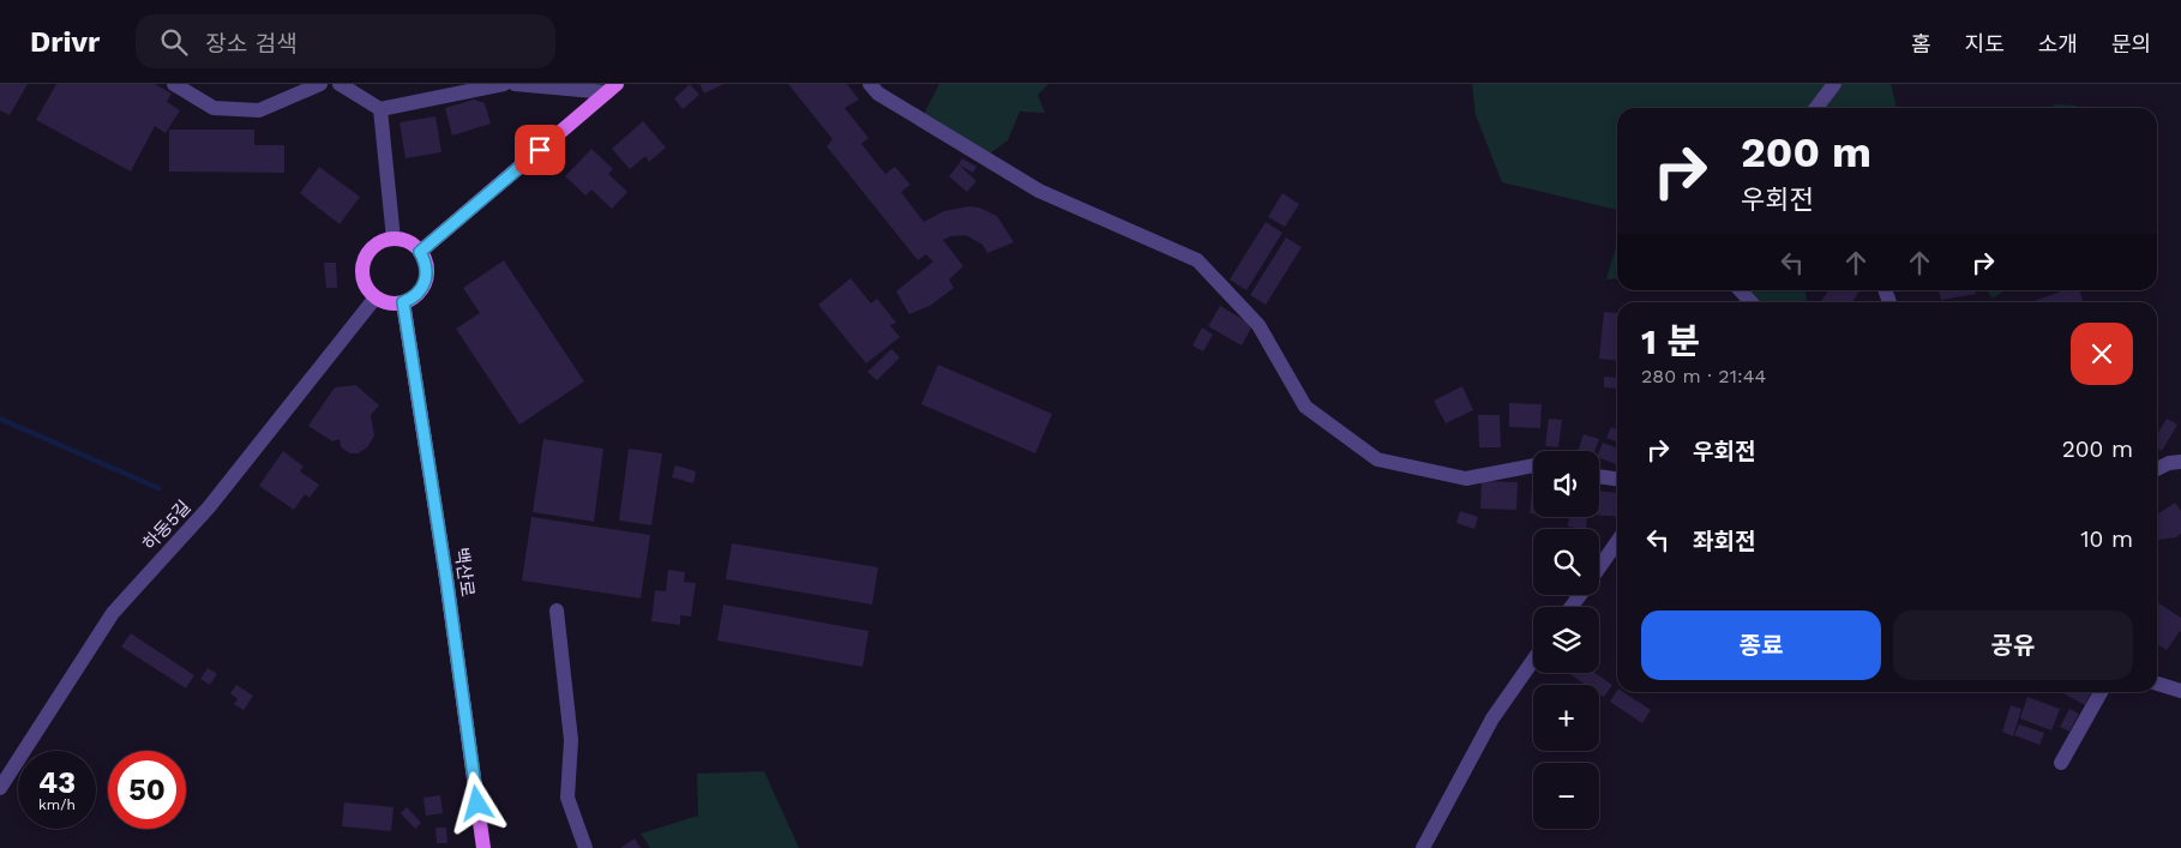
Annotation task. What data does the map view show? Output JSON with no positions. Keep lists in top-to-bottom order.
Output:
{
  "streets": {
    "main road": ["백산로"],
    "street": ["하동5길"]
  },
  "crossings": [
    ["하동5길", "백산로"]
  ],
  "page": {
    "header": "Drivr",
    "search": "장소 검색",
    "nav": [
      "홈",
      "지도",
      "소개",
      "문의"
    ],
    "turn": ["200 m", "우회전"],
    "heading": ["1 분", "280 m · 21:44"],
    "list": [
      {
        "name": "우회전",
        "value": "200 m"
      },
      {
        "name": "좌회전",
        "value": "10 m"
      }
    ],
    "map_buttons": ["+", "−"],
    "buttons": ["종료", "공유"],
    "speed": "43 km/h",
    "limit": "50"
  }
}
